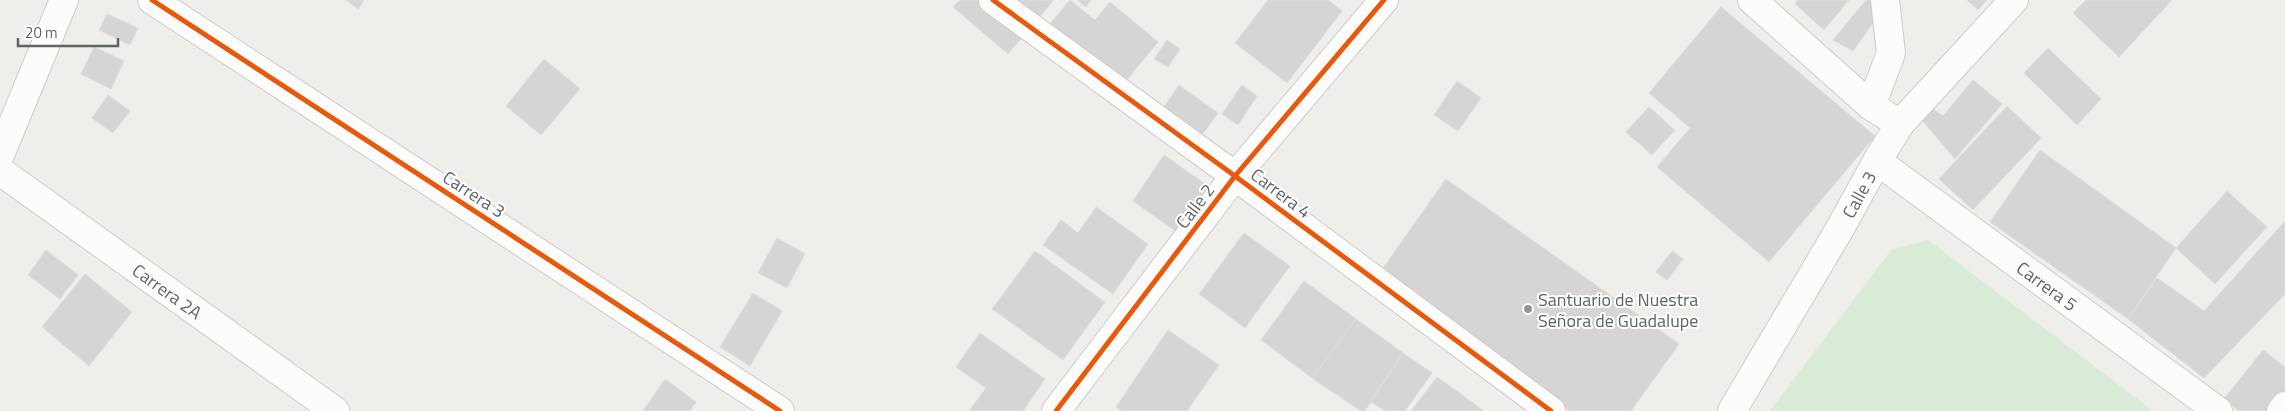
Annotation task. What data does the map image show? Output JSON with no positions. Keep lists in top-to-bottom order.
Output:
{
  "streets": {
    "street": [
      "Carrera 4",
      "Carrera 3",
      "Calle 3",
      "Calle 2",
      "Carrera 5",
      "Carrera 2A"
    ]
  },
  "crossings": [
    ["Carrera 4", "Calle 2"],
    ["Calle 3", "Carrera 5"]
  ],
  "places": ["Santuario de Nuestra Señora de Guadalupe"],
  "scale_bar": "20 m"
}
